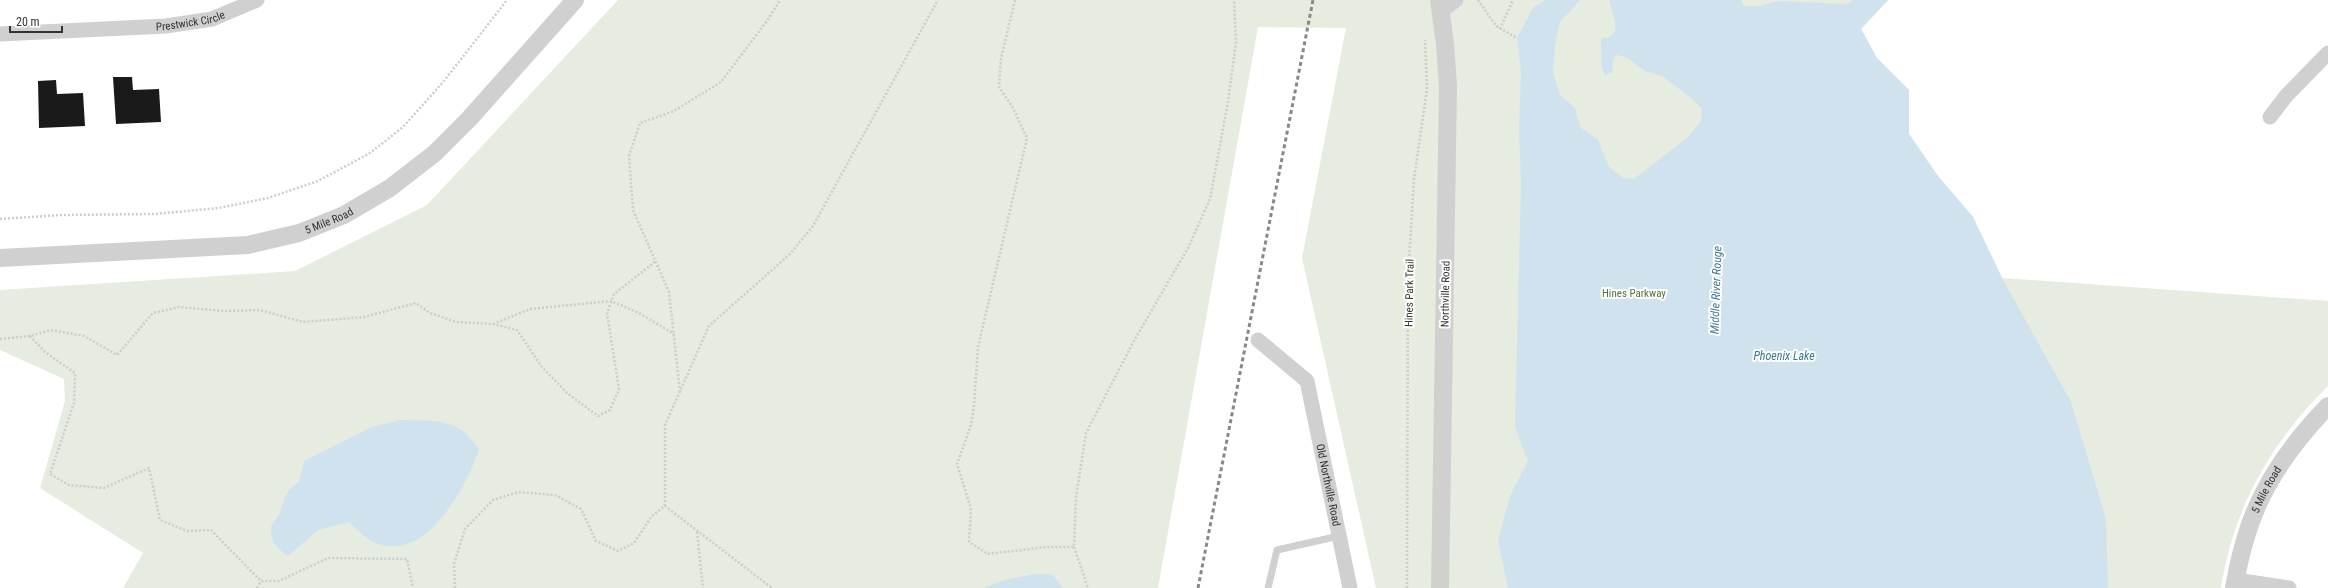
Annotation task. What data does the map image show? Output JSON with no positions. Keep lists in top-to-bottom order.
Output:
{
  "streets": {
    "street": [
      "Prestwick Circle",
      "5 Mile Road",
      "Northville Road",
      "Old Northville Road"
    ],
    "path": ["Hines Park Trail"]
  },
  "water": ["Middle River Rouge", "Phoenix Lake"],
  "parks": ["Hines Parkway"],
  "scale_bar": "20 m"
}
